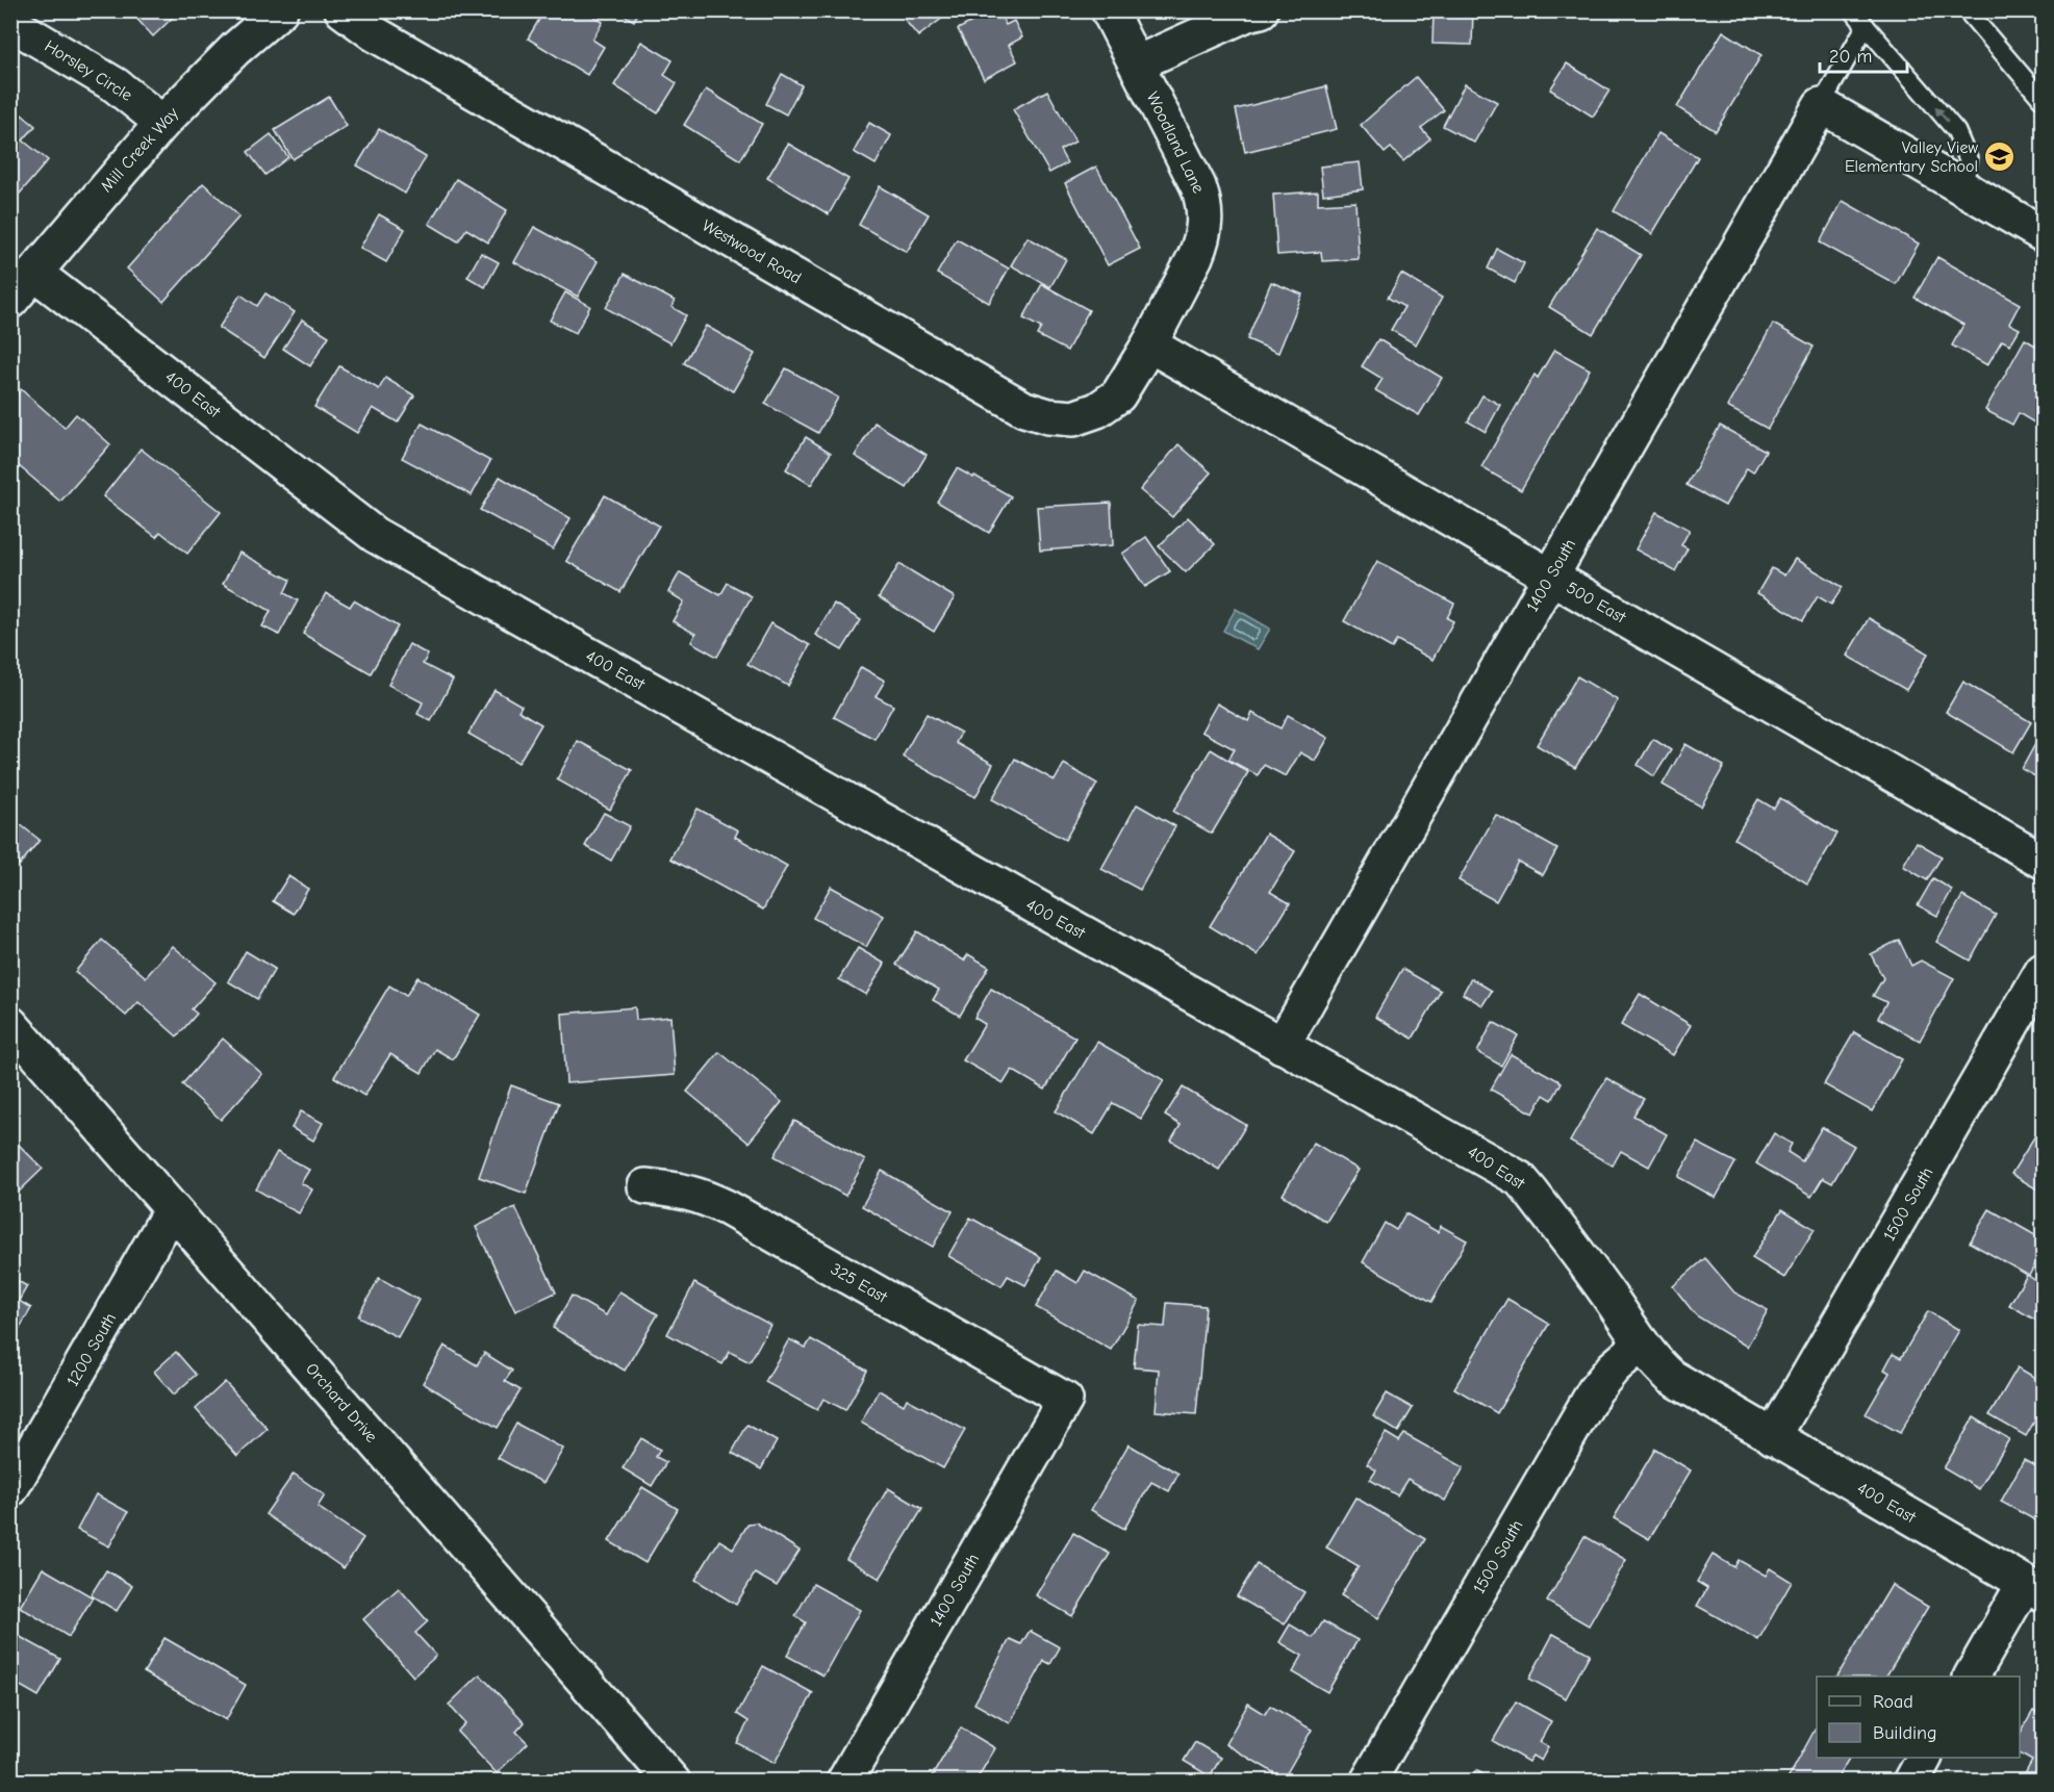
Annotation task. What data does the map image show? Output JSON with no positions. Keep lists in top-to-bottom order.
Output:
{
  "streets": {
    "street": [
      "Horsley Circle",
      "Woodland Lane",
      "Mill Creek Way",
      "Westwood Road",
      "400 East",
      "1400 South",
      "500 East",
      "1500 South",
      "325 East",
      "1200 South",
      "Orchard Drive"
    ]
  },
  "crossings": [
    ["Horsley Circle", "Mill Creek Way"],
    ["Woodland Lane", "Westwood Road"],
    ["Woodland Lane", "500 East"],
    ["Mill Creek Way", "400 East"],
    ["Westwood Road", "500 East"],
    ["400 East", "1400 South"],
    ["400 East", "1500 South"],
    ["1400 South", "500 East"],
    ["1400 South", "325 East"],
    ["1200 South", "Orchard Drive"]
  ],
  "places": {
    "school or university": ["Valley View Elementary School"]
  },
  "legend": ["Road", "Building"],
  "scale_bar": "20 m"
}
